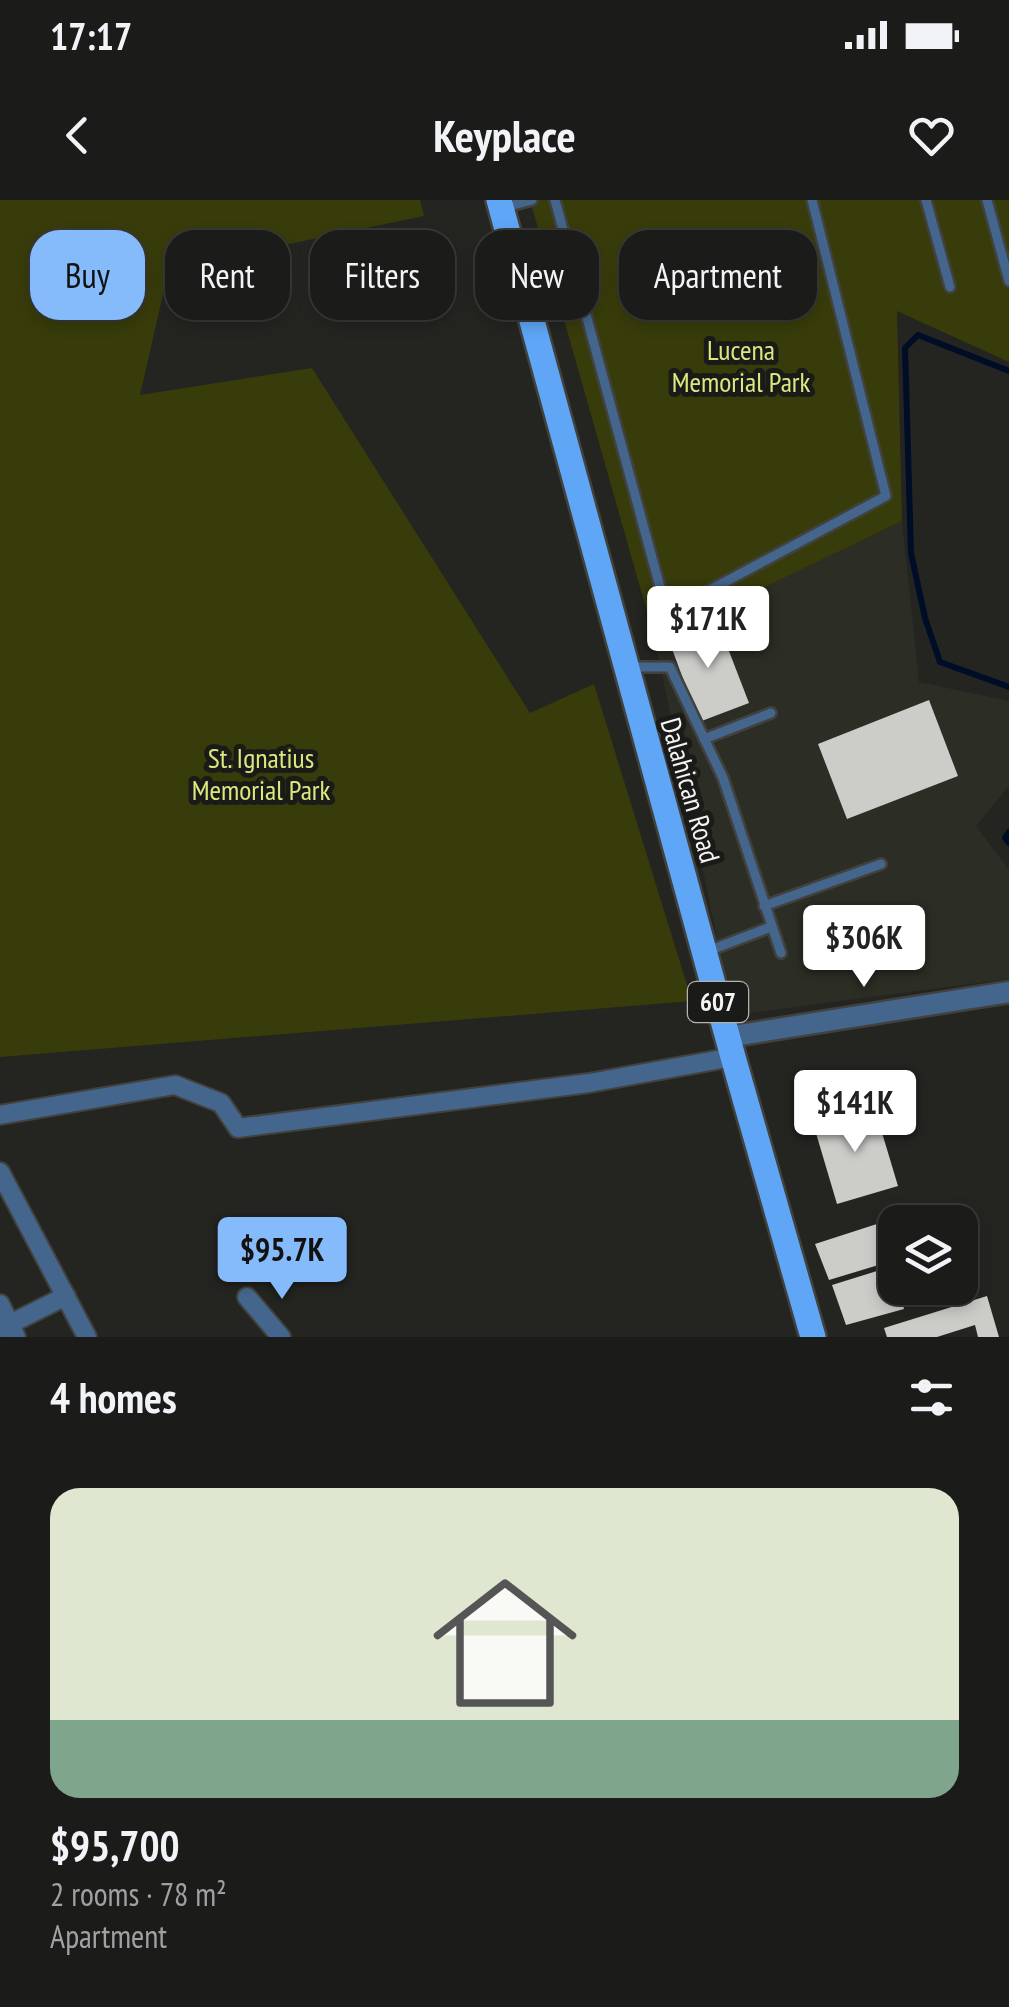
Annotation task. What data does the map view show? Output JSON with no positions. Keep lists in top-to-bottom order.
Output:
{
  "streets": {
    "main road": ["Dalahican Road", "607"]
  },
  "parks": ["Lucena Memorial Park", "St. Ignatius Memorial Park"],
  "page": {
    "status": "17:17",
    "header": "Keyplace",
    "chip": [
      "Buy",
      "Rent",
      "Filters",
      "New",
      "Apartment"
    ],
    "price": [
      "$171K",
      "$306K",
      "$141K",
      "$95.7K"
    ],
    "heading": "4 homes",
    "list": [
      {
        "name": "$95,700",
        "note": "2 rooms · 78 m² · Apartment"
      }
    ]
  }
}
